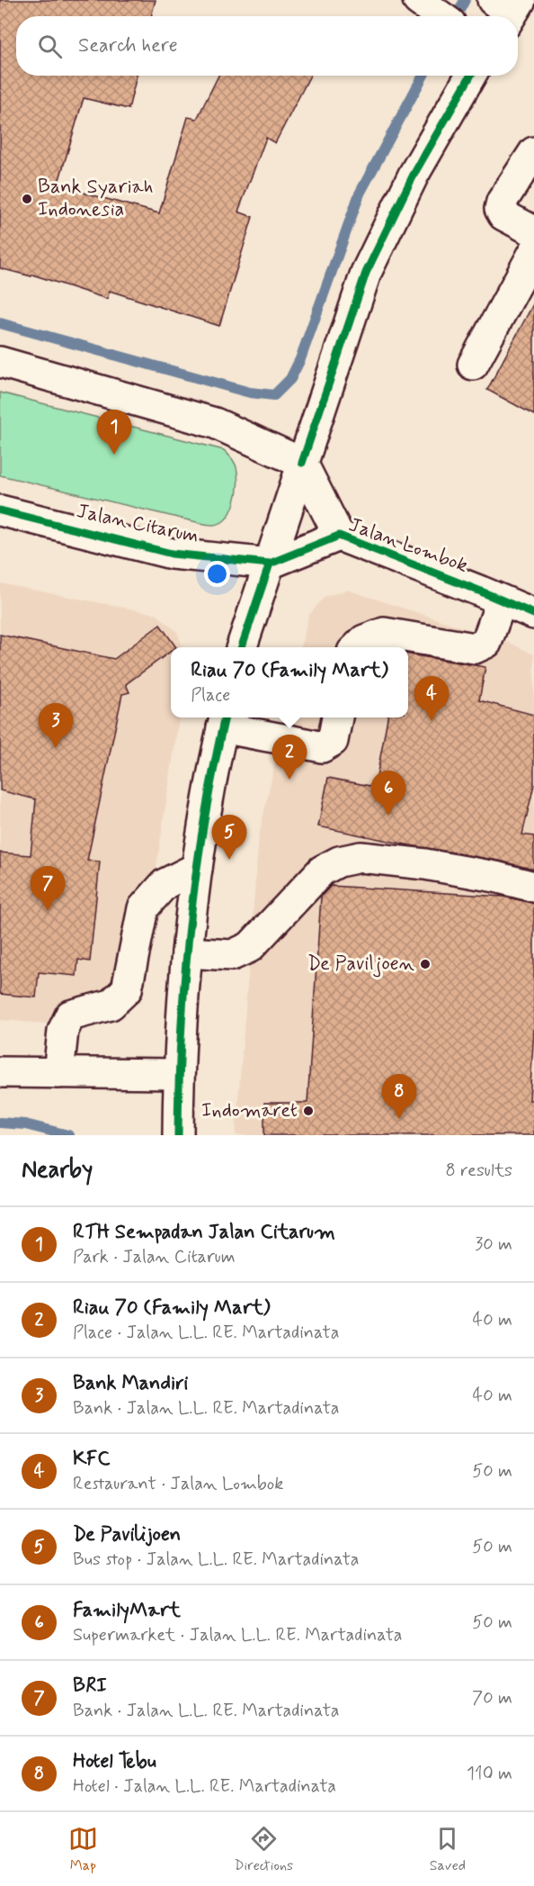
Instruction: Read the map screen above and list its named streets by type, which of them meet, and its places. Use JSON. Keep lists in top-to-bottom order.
{
  "streets": {
    "street": ["Jalan Citarum", "Jalan Lombok"]
  },
  "crossings": [
    ["Jalan Citarum", "Jalan Lombok"]
  ],
  "places": ["Bank Syariah Indonesia", "De Paviljoen", "Indomaret"],
  "page": {
    "search": "Search here",
    "pins": [
      "1",
      "4",
      "3",
      "2",
      "6",
      "5",
      "7",
      "8"
    ],
    "popup": ["Riau 70 (Family Mart)", "Place"],
    "heading": ["Nearby", "8 results"],
    "list": [
      {
        "mark": "1",
        "name": "RTH Sempadan Jalan Citarum",
        "note": "Park · Jalan Citarum",
        "value": "30 m"
      },
      {
        "mark": "2",
        "name": "Riau 70 (Family Mart)",
        "note": "Place · Jalan L.L. RE. Martadinata",
        "value": "40 m"
      },
      {
        "mark": "3",
        "name": "Bank Mandiri",
        "note": "Bank · Jalan L.L. RE. Martadinata",
        "value": "40 m"
      },
      {
        "mark": "4",
        "name": "KFC",
        "note": "Restaurant · Jalan Lombok",
        "value": "50 m"
      },
      {
        "mark": "5",
        "name": "De Pavilijoen",
        "note": "Bus stop · Jalan L.L. RE. Martadinata",
        "value": "50 m"
      },
      {
        "mark": "6",
        "name": "FamilyMart",
        "note": "Supermarket · Jalan L.L. RE. Martadinata",
        "value": "50 m"
      },
      {
        "mark": "7",
        "name": "BRI",
        "note": "Bank · Jalan L.L. RE. Martadinata",
        "value": "70 m"
      },
      {
        "mark": "8",
        "name": "Hotel Tebu",
        "note": "Hotel · Jalan L.L. RE. Martadinata",
        "value": "110 m"
      }
    ],
    "nav": ["Map", "Directions", "Saved"]
  }
}
